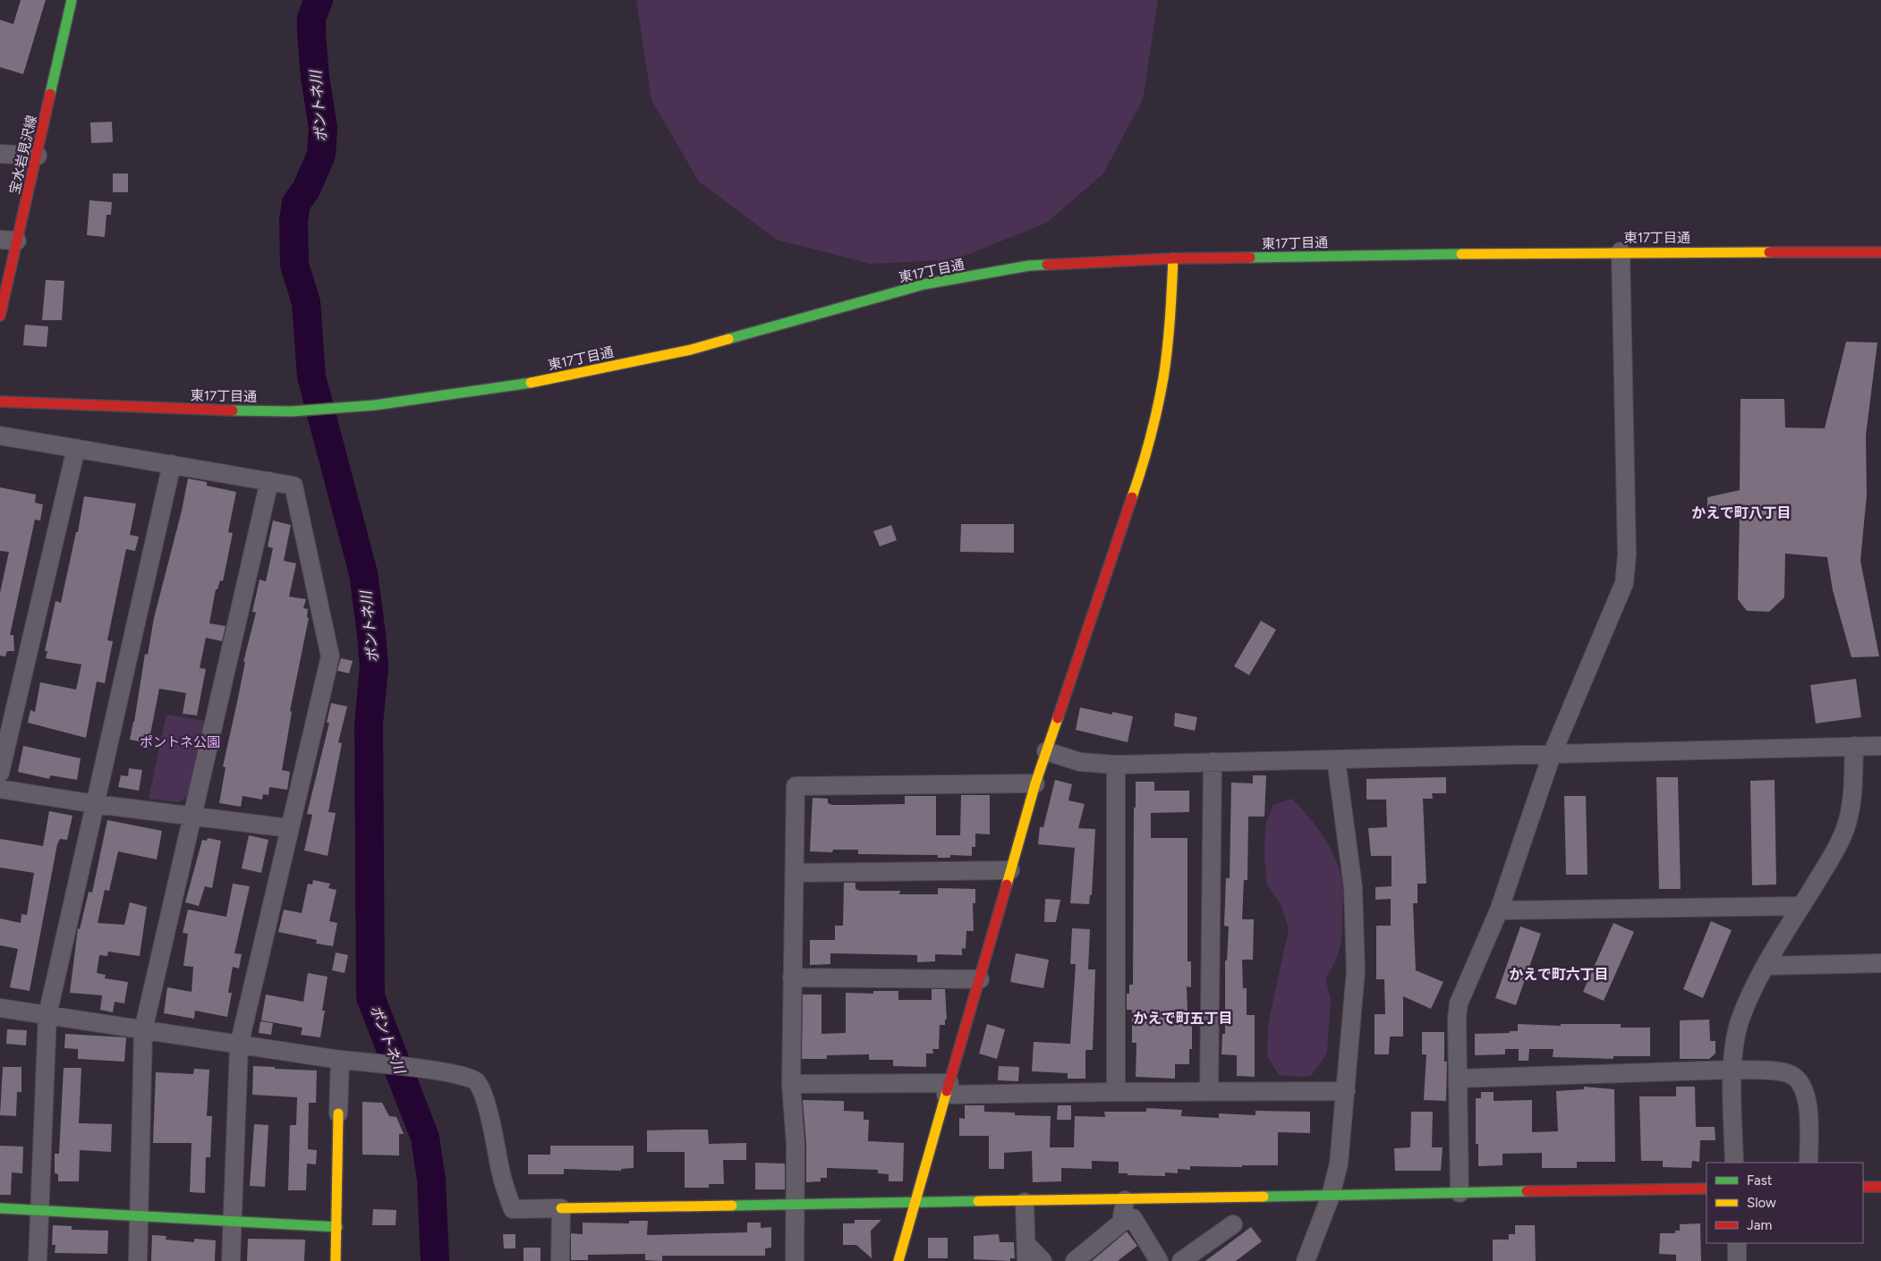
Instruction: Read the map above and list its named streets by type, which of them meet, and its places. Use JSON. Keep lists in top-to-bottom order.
{
  "streets": {
    "street": ["宝水岩見沢線", "東17丁目通"]
  },
  "districts": ["かえで町八丁目", "かえで町六丁目", "かえで町五丁目"],
  "water": ["ポントネ川"],
  "parks": ["ポントネ公園"],
  "legend": ["Fast", "Slow", "Jam"]
}
